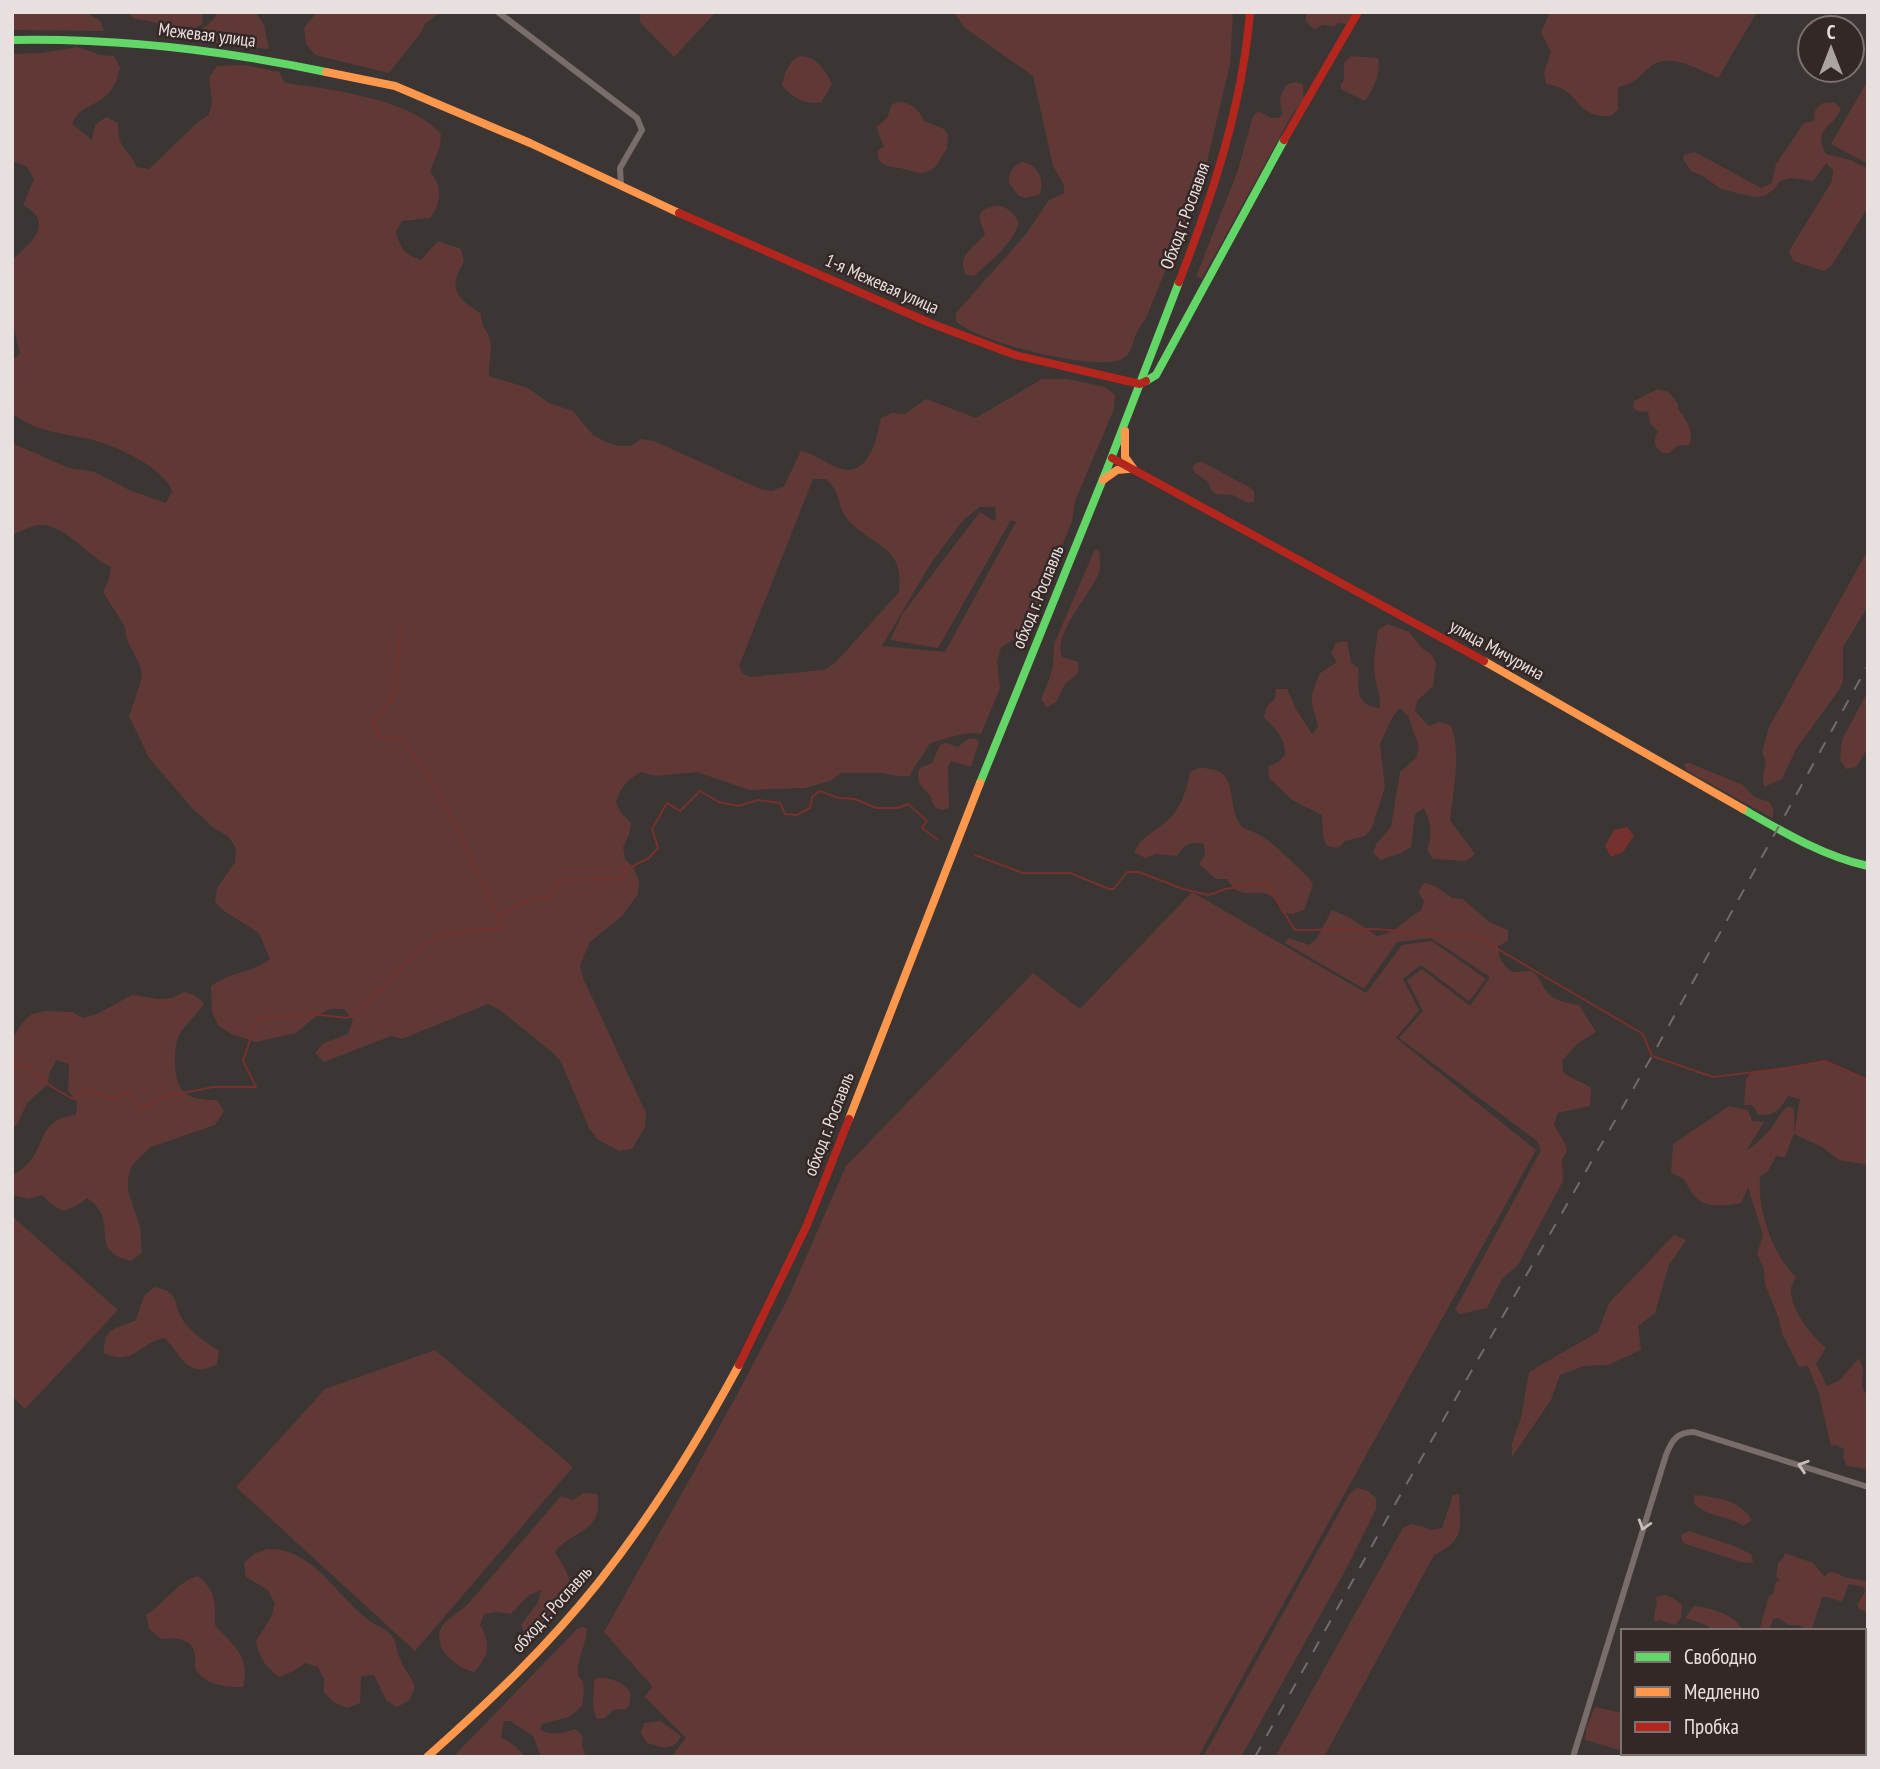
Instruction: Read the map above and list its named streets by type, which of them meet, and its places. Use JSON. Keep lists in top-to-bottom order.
{
  "streets": {
    "main road": [
      "Межевая улица",
      "Обход г. Рославля",
      "1-я Межевая улица",
      "обход г. Рославль",
      "улица Мичурина"
    ]
  },
  "crossings": [
    ["Межевая улица", "1-я Межевая улица"],
    ["Обход г. Рославля", "1-я Межевая улица"],
    ["Обход г. Рославля", "обход г. Рославль"],
    ["обход г. Рославль", "улица Мичурина"]
  ],
  "legend": ["Свободно", "Медленно", "Пробка"],
  "north": "top"
}
